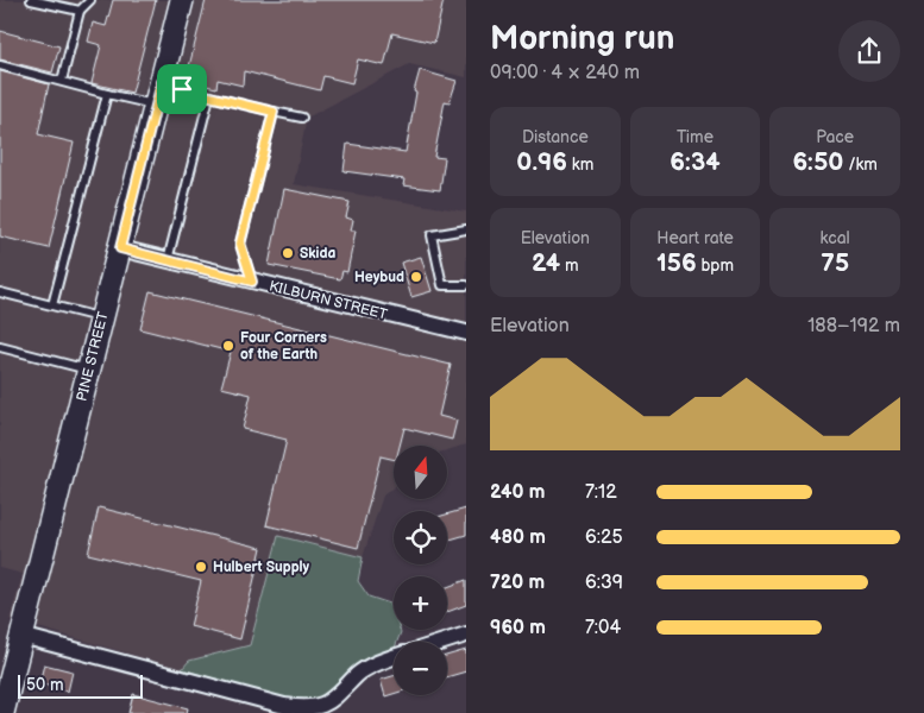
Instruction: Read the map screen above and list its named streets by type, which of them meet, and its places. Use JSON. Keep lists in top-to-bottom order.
{
  "streets": {
    "main road": ["PINE STREET"],
    "street": ["KILBURN STREET"]
  },
  "crossings": [
    ["KILBURN STREET", "PINE STREET"]
  ],
  "places": [
    "Skida",
    "Heybud",
    "Four Corners of the Earth",
    "Hulbert Supply"
  ],
  "scale_bar": "50 m",
  "north": "top",
  "page": {
    "heading": ["Morning run", "09:00 · 4 × 240 m"],
    "stats": [
      ["Distance", "0.96 km"],
      ["Time", "6:34"],
      ["Pace", "6:50 /km"],
      ["Elevation", "24 m"],
      ["Heart rate", "156 bpm"],
      ["kcal", "75"]
    ],
    "chart": ["Elevation", "188–192 m"],
    "map_buttons": ["+", "−"],
    "list": [
      {
        "name": "240 m",
        "note": "7:12"
      },
      {
        "name": "480 m",
        "note": "6:25"
      },
      {
        "name": "720 m",
        "note": "6:39"
      },
      {
        "name": "960 m",
        "note": "7:04"
      }
    ],
    "scale": "50 m"
  }
}
